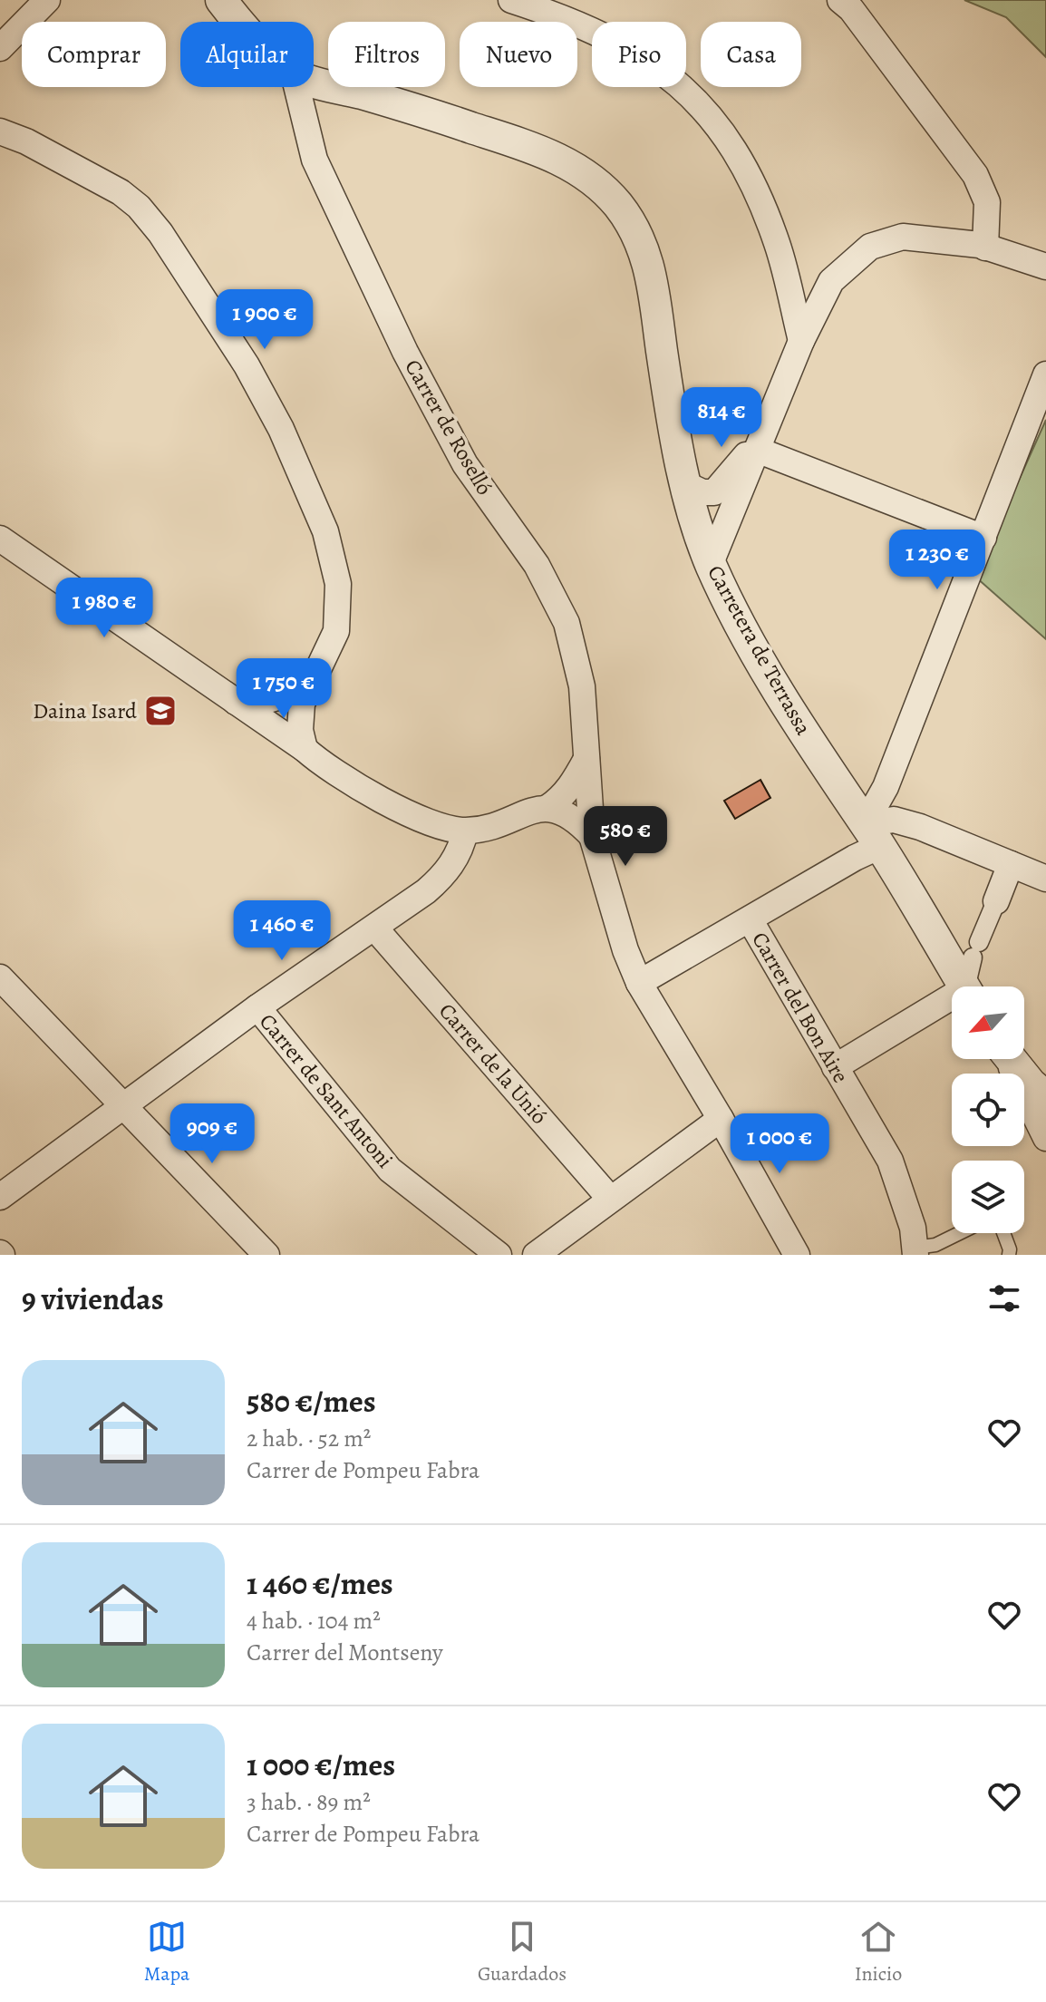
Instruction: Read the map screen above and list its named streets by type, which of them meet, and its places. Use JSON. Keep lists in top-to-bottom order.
{
  "streets": {
    "street": [
      "Carrer de Roselló",
      "Carretera de Terrassa",
      "Carrer del Bon Aire",
      "Carrer de la Unió",
      "Carrer de Sant Antoni"
    ]
  },
  "places": {
    "school or university": ["Daina Isard"]
  },
  "north": "bottom left",
  "page": {
    "chip": [
      "Comprar",
      "Alquilar",
      "Filtros",
      "Nuevo",
      "Piso",
      "Casa"
    ],
    "price": [
      "1 900 €",
      "814 €",
      "1 230 €",
      "1 980 €",
      "1 750 €",
      "580 €",
      "1 460 €",
      "909 €",
      "1 000 €"
    ],
    "heading": "9 viviendas",
    "list": [
      {
        "name": "580 €/mes",
        "note": "2 hab. · 52 m² · Carrer de Pompeu Fabra"
      },
      {
        "name": "1 460 €/mes",
        "note": "4 hab. · 104 m² · Carrer del Montseny"
      },
      {
        "name": "1 000 €/mes",
        "note": "3 hab. · 89 m² · Carrer de Pompeu Fabra"
      }
    ],
    "tabs": ["Mapa", "Guardados", "Inicio"]
  }
}
